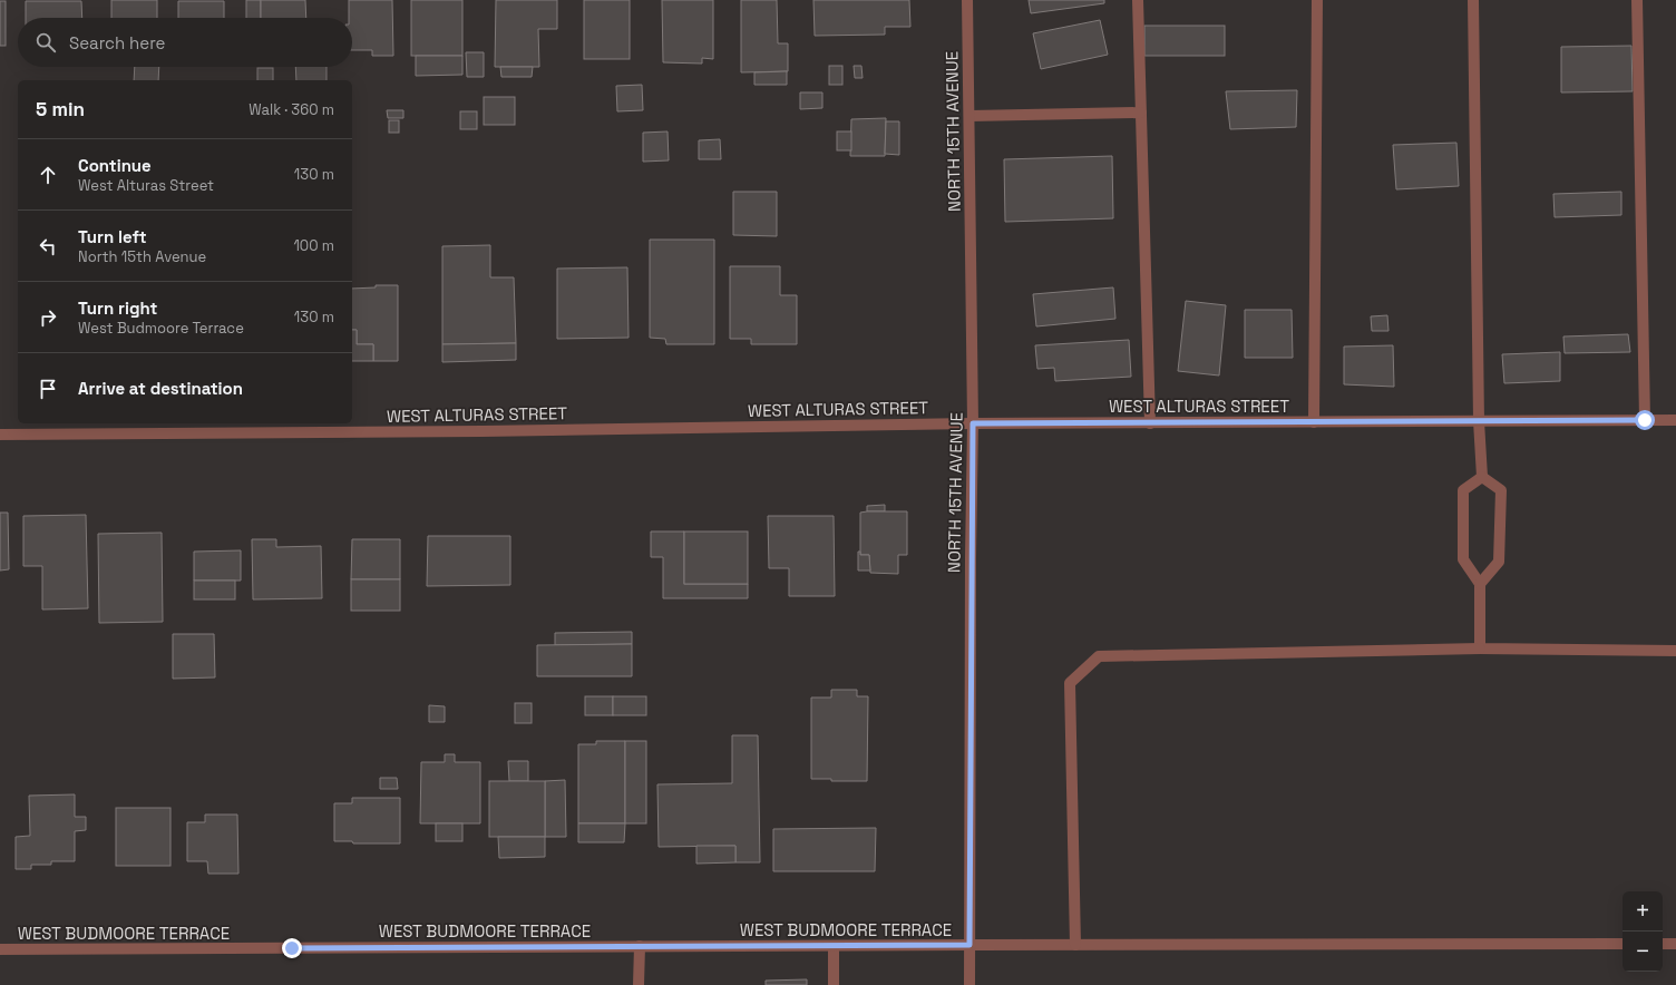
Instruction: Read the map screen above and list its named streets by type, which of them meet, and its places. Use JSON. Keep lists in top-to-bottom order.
{
  "streets": {
    "street": ["NORTH 15TH AVENUE", "WEST ALTURAS STREET", "WEST BUDMOORE TERRACE"]
  },
  "crossings": [
    ["NORTH 15TH AVENUE", "WEST ALTURAS STREET"],
    ["NORTH 15TH AVENUE", "WEST BUDMOORE TERRACE"]
  ],
  "page": {
    "search": "Search here",
    "heading": ["5 min", "Walk · 360 m"],
    "list": [
      ["Continue", "West Alturas Street", "130 m"],
      ["Turn left", "North 15th Avenue", "100 m"],
      ["Turn right", "West Budmoore Terrace", "130 m"],
      "Arrive at destination"
    ],
    "map_buttons": ["+", "−"]
  }
}
